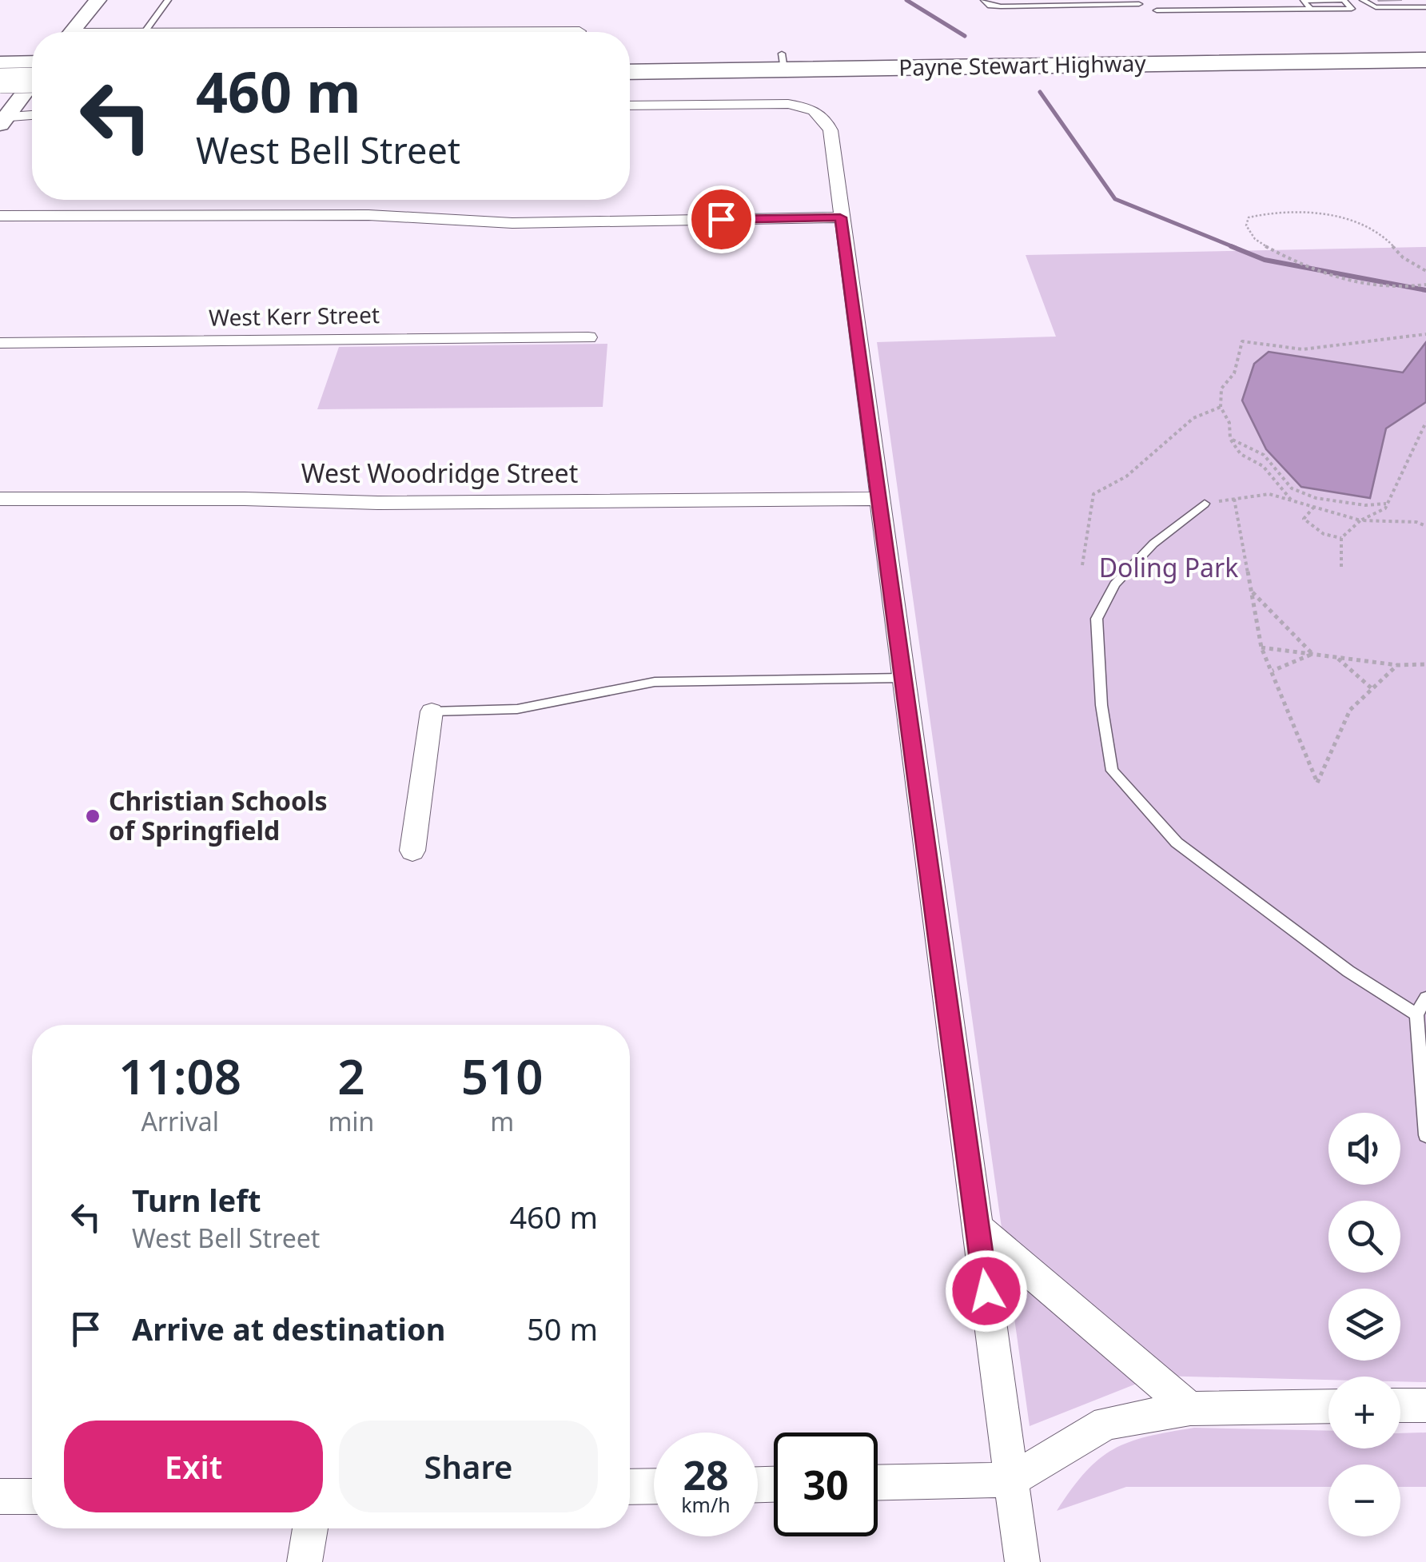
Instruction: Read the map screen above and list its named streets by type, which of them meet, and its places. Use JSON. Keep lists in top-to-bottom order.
{
  "streets": {
    "highway": ["Payne Stewart Highway"],
    "street": ["West Kerr Street", "West Woodridge Street"]
  },
  "parks": ["Doling Park"],
  "places": ["Christian Schools of Springfield"],
  "page": {
    "turn": ["460 m", "West Bell Street"],
    "eta": [
      "11:08",
      "Arrival",
      "2",
      "min",
      "510",
      "m"
    ],
    "map_buttons": ["+", "−"],
    "list": [
      {
        "name": "Turn left",
        "note": "West Bell Street",
        "value": "460 m"
      },
      {
        "name": "Arrive at destination",
        "value": "50 m"
      }
    ],
    "buttons": ["Exit", "Share"],
    "speed": "28 km/h",
    "limit": "30"
  }
}
